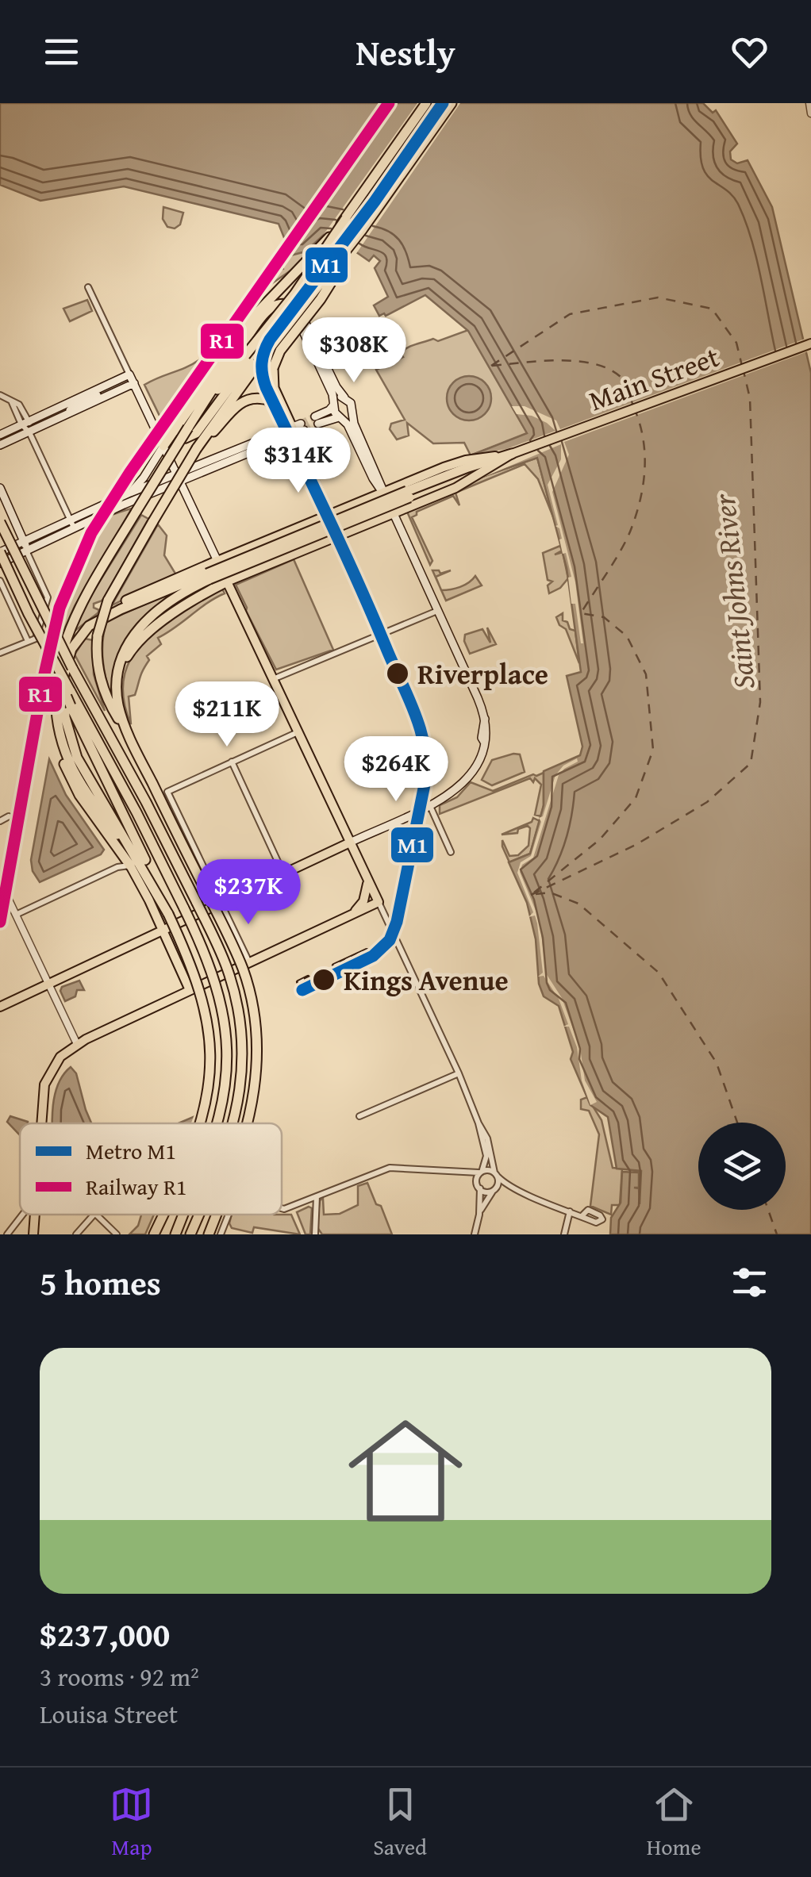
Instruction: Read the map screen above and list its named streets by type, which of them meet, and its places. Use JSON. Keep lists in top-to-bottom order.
{
  "streets": {
    "main road": ["Main Street"]
  },
  "water": ["Saint Johns River"],
  "places": ["Riverplace", "Kings Avenue"],
  "lines": ["metro line M1", "rail line R1"],
  "legend": ["Metro M1", "Railway R1"],
  "page": {
    "header": "Nestly",
    "price": [
      "$308K",
      "$314K",
      "$211K",
      "$264K",
      "$237K"
    ],
    "heading": "5 homes",
    "list": [
      {
        "name": "$237,000",
        "note": "3 rooms · 92 m² · Louisa Street"
      }
    ],
    "tabs": ["Map", "Saved", "Home"]
  }
}
